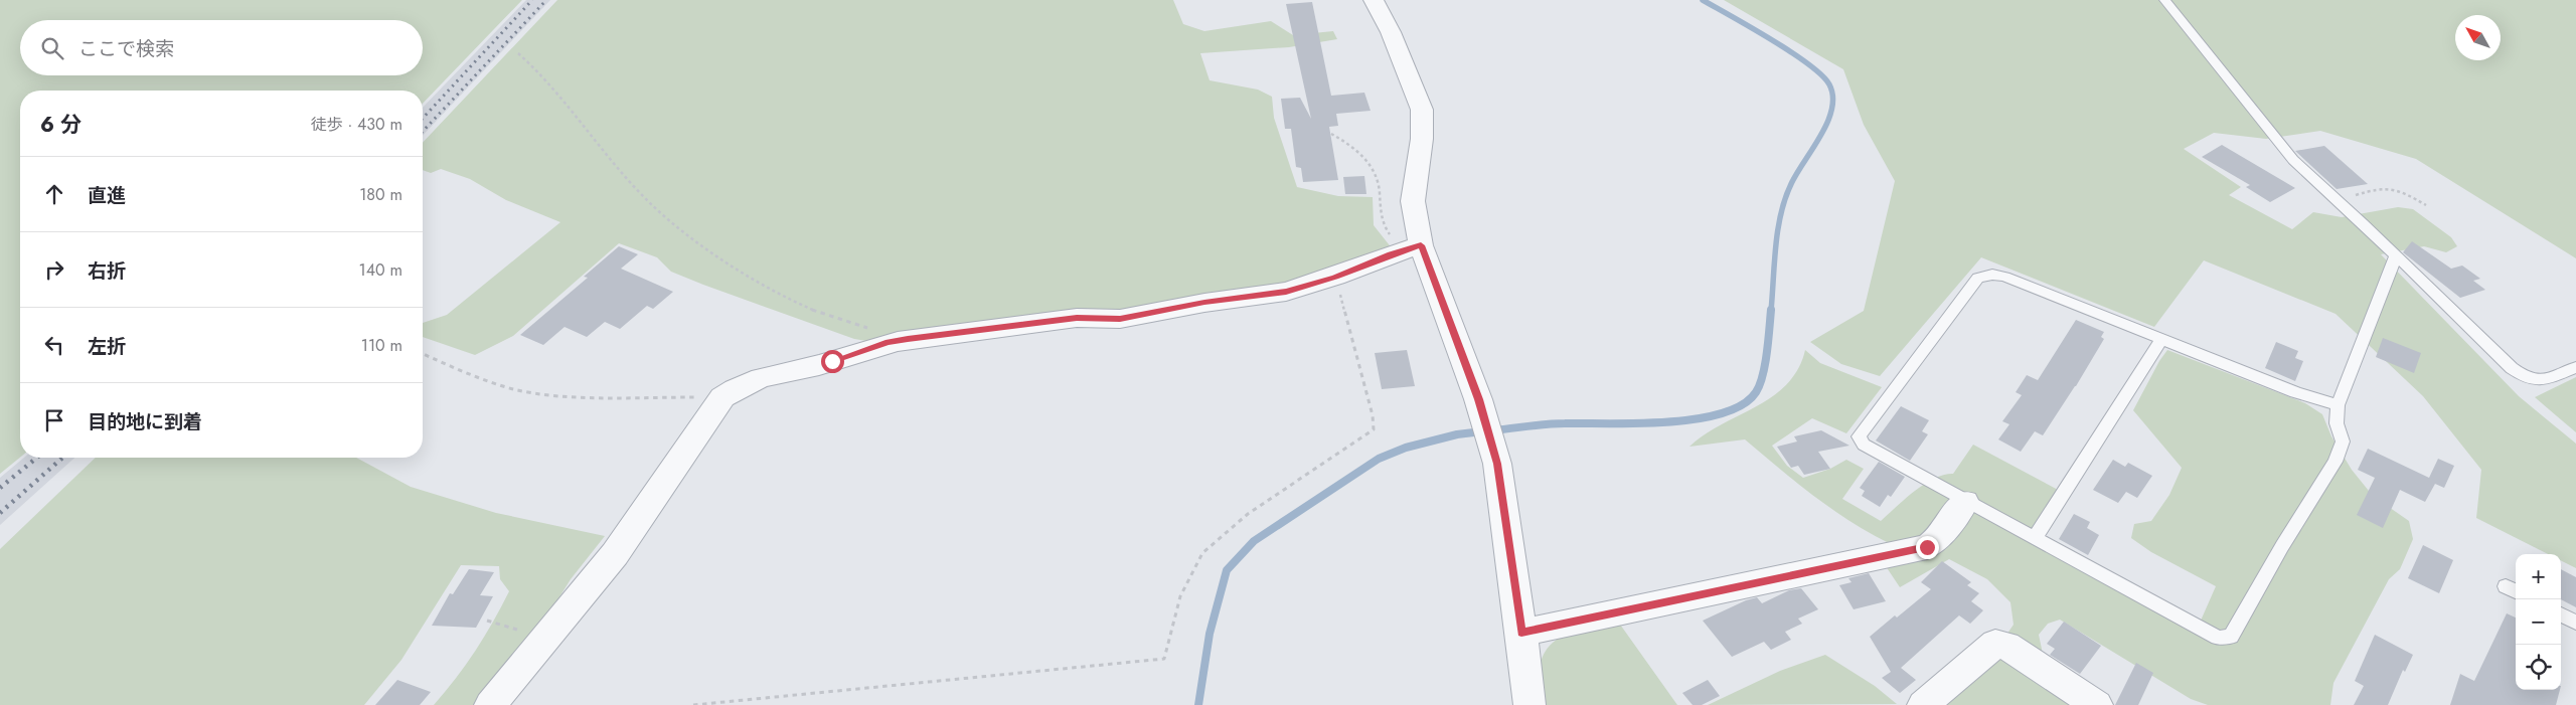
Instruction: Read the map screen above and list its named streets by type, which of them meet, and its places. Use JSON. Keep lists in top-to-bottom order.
{
  "north": "top left",
  "page": {
    "search": "ここで検索",
    "heading": ["6 分", "徒歩 · 430 m"],
    "list": [
      ["直進", "180 m"],
      ["右折", "140 m"],
      ["左折", "110 m"],
      "目的地に到着"
    ],
    "map_buttons": ["+", "−"]
  }
}
